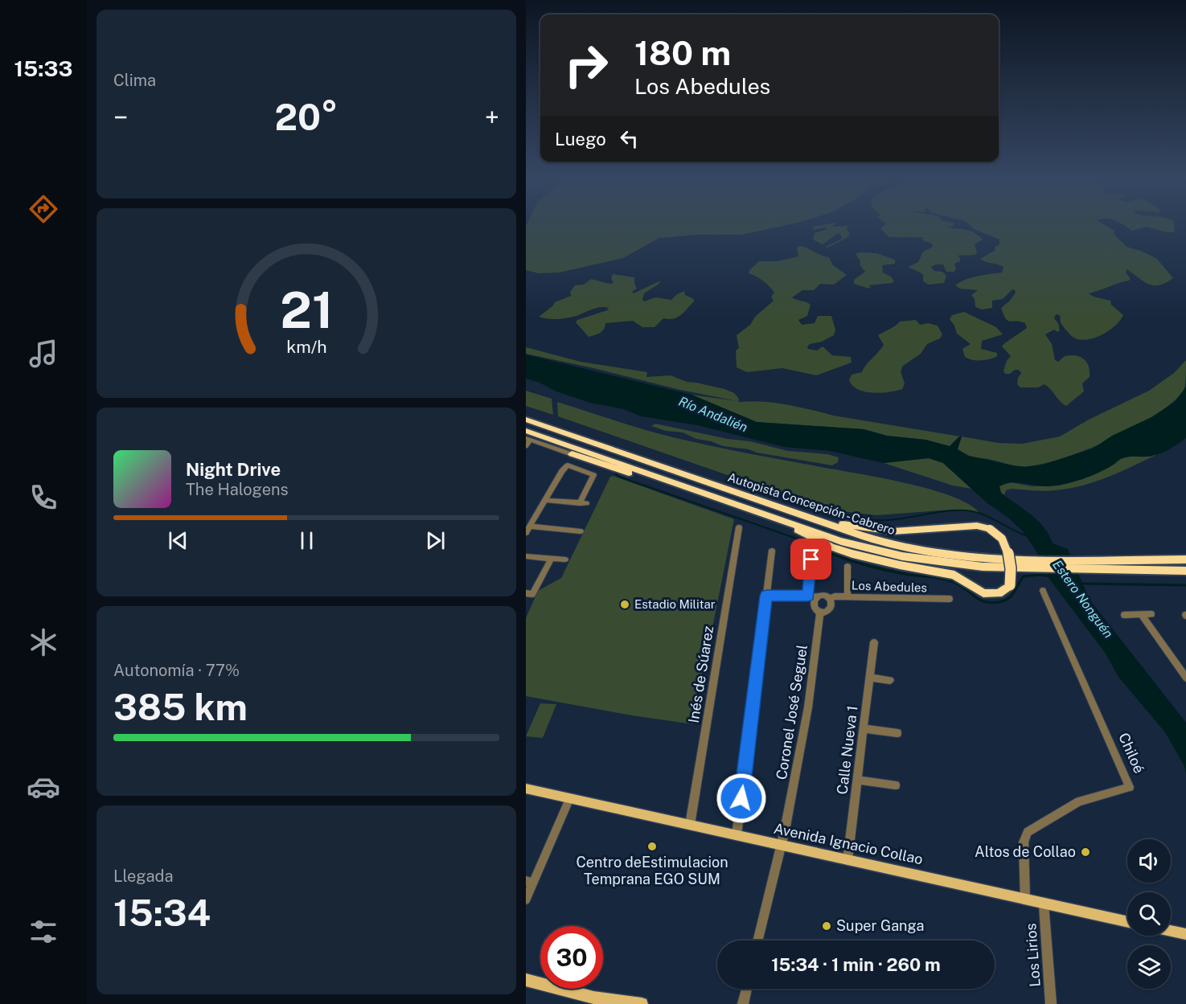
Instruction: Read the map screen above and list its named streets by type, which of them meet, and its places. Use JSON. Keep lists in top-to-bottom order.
{
  "streets": {
    "highway": ["Autopista Concepción - Cabrero"],
    "main road": ["Avenida Ignacio Collao"],
    "street": [
      "Los Abedules",
      "Inés de Súarez",
      "Coronel José Seguel",
      "Calle Nueva 1",
      "Chiloé",
      "Los Lirios"
    ]
  },
  "crossings": [
    ["Los Abedules", "Coronel José Seguel"],
    ["Inés de Súarez", "Avenida Ignacio Collao"],
    ["Coronel José Seguel", "Avenida Ignacio Collao"],
    ["Calle Nueva 1", "Avenida Ignacio Collao"],
    ["Chiloé", "Avenida Ignacio Collao"],
    ["Avenida Ignacio Collao", "Los Lirios"]
  ],
  "water": ["Río Andalién", "Estero Nonguén"],
  "places": [
    "Estadio Militar",
    "Centro deEstimulacion Temprana EGO SUM",
    "Altos de Collao",
    "Super Ganga"
  ],
  "page": {
    "tabs": "15:33",
    "tile": [
      "Clima",
      ["Autonomía · 77%", "385 km"],
      ["Llegada", "15:34"]
    ],
    "turn": ["180 m", "Los Abedules"],
    "heat": ["−", "20°", "+"],
    "then": "Luego",
    "song": ["Night Drive", "The Halogens"],
    "limit": "30",
    "trip": "15:34 · 1 min · 260 m",
    "gauge": ["21", "km/h"]
  }
}
